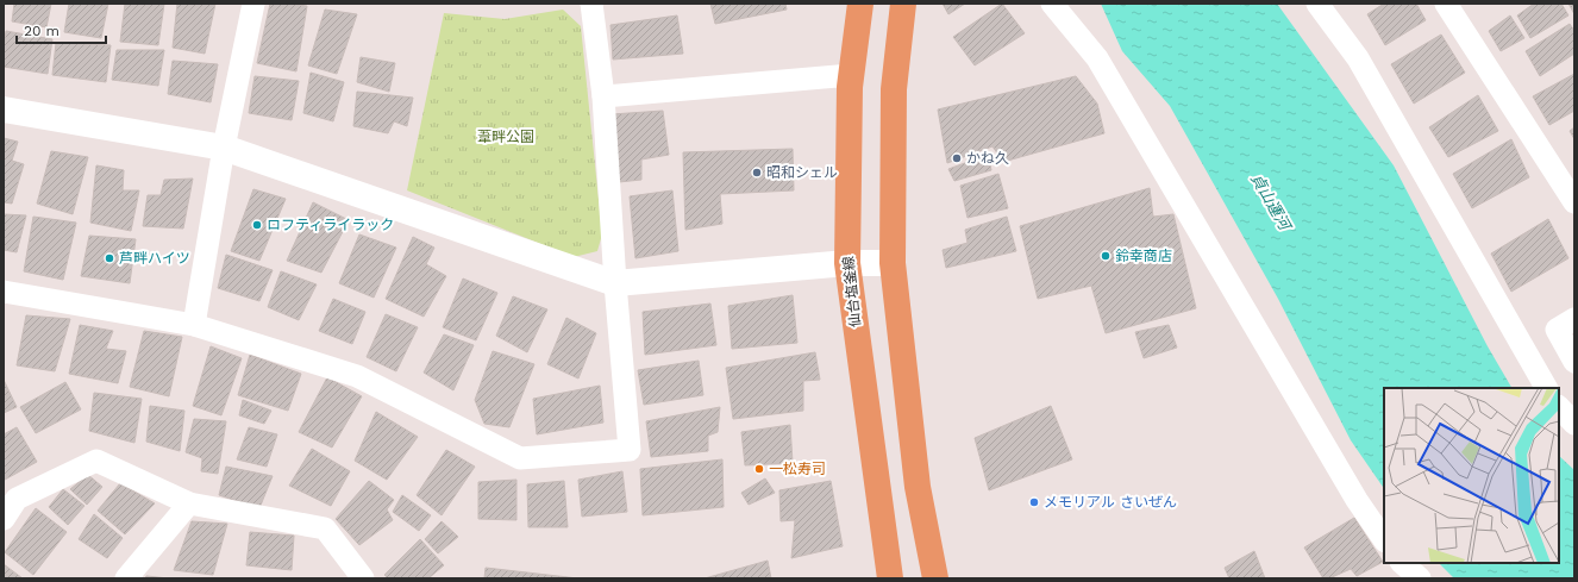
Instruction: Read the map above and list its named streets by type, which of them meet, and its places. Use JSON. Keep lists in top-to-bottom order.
{
  "streets": {
    "main road": ["仙台塩釜線"]
  },
  "water": ["貞山運河"],
  "parks": ["葦畔公園"],
  "places": [
    "かね久",
    "昭和シェル",
    "ロフティライラック",
    "鈴幸商店",
    "芦畔ハイツ",
    "一松寿司",
    "メモリアル さいぜん"
  ],
  "scale_bar": "20 m"
}
